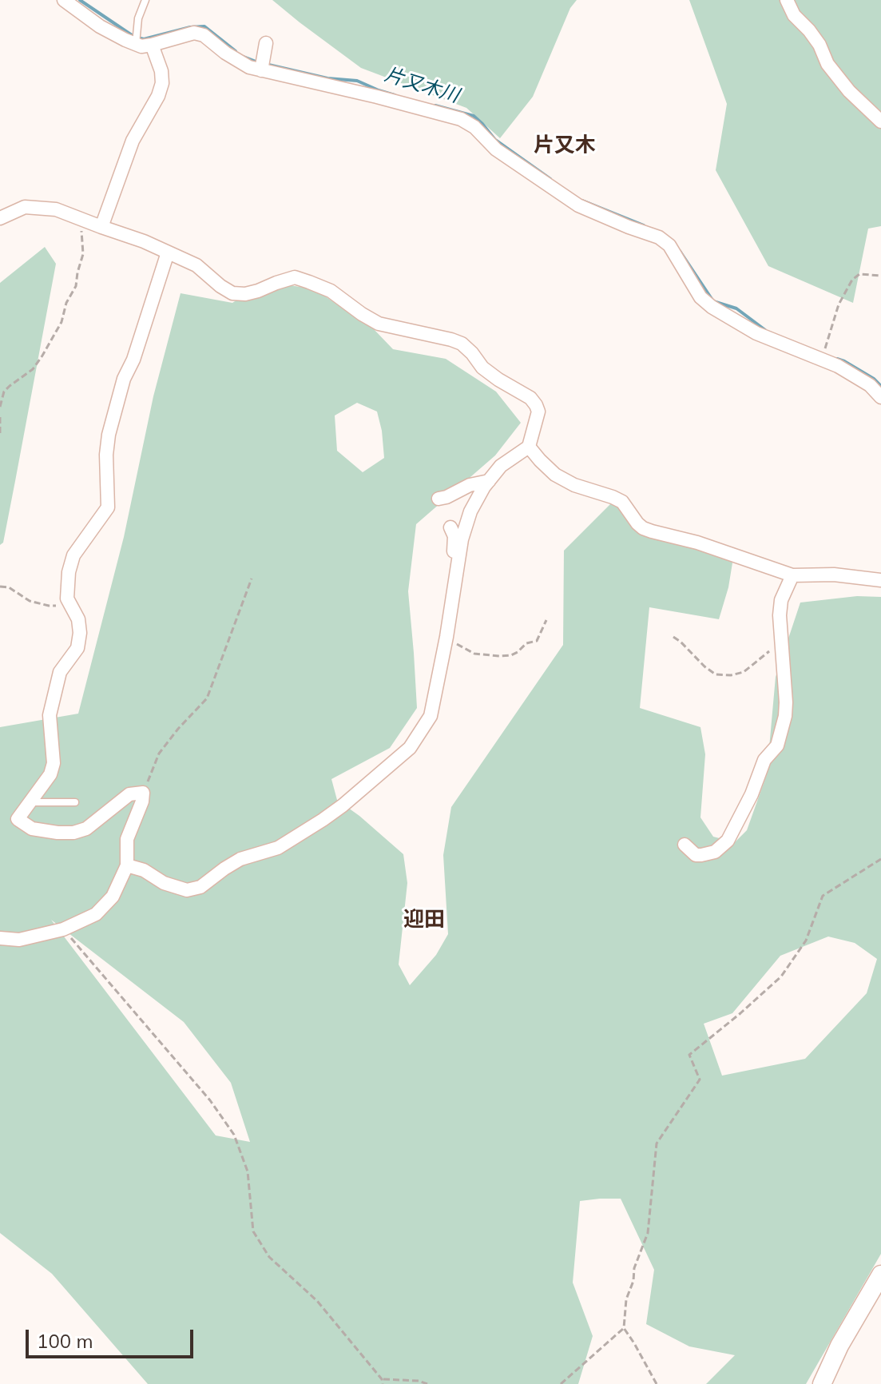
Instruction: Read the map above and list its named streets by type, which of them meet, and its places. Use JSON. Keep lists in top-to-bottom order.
{
  "districts": ["片又木", "迎田"],
  "water": ["片又木川"],
  "scale_bar": "100 m"
}
